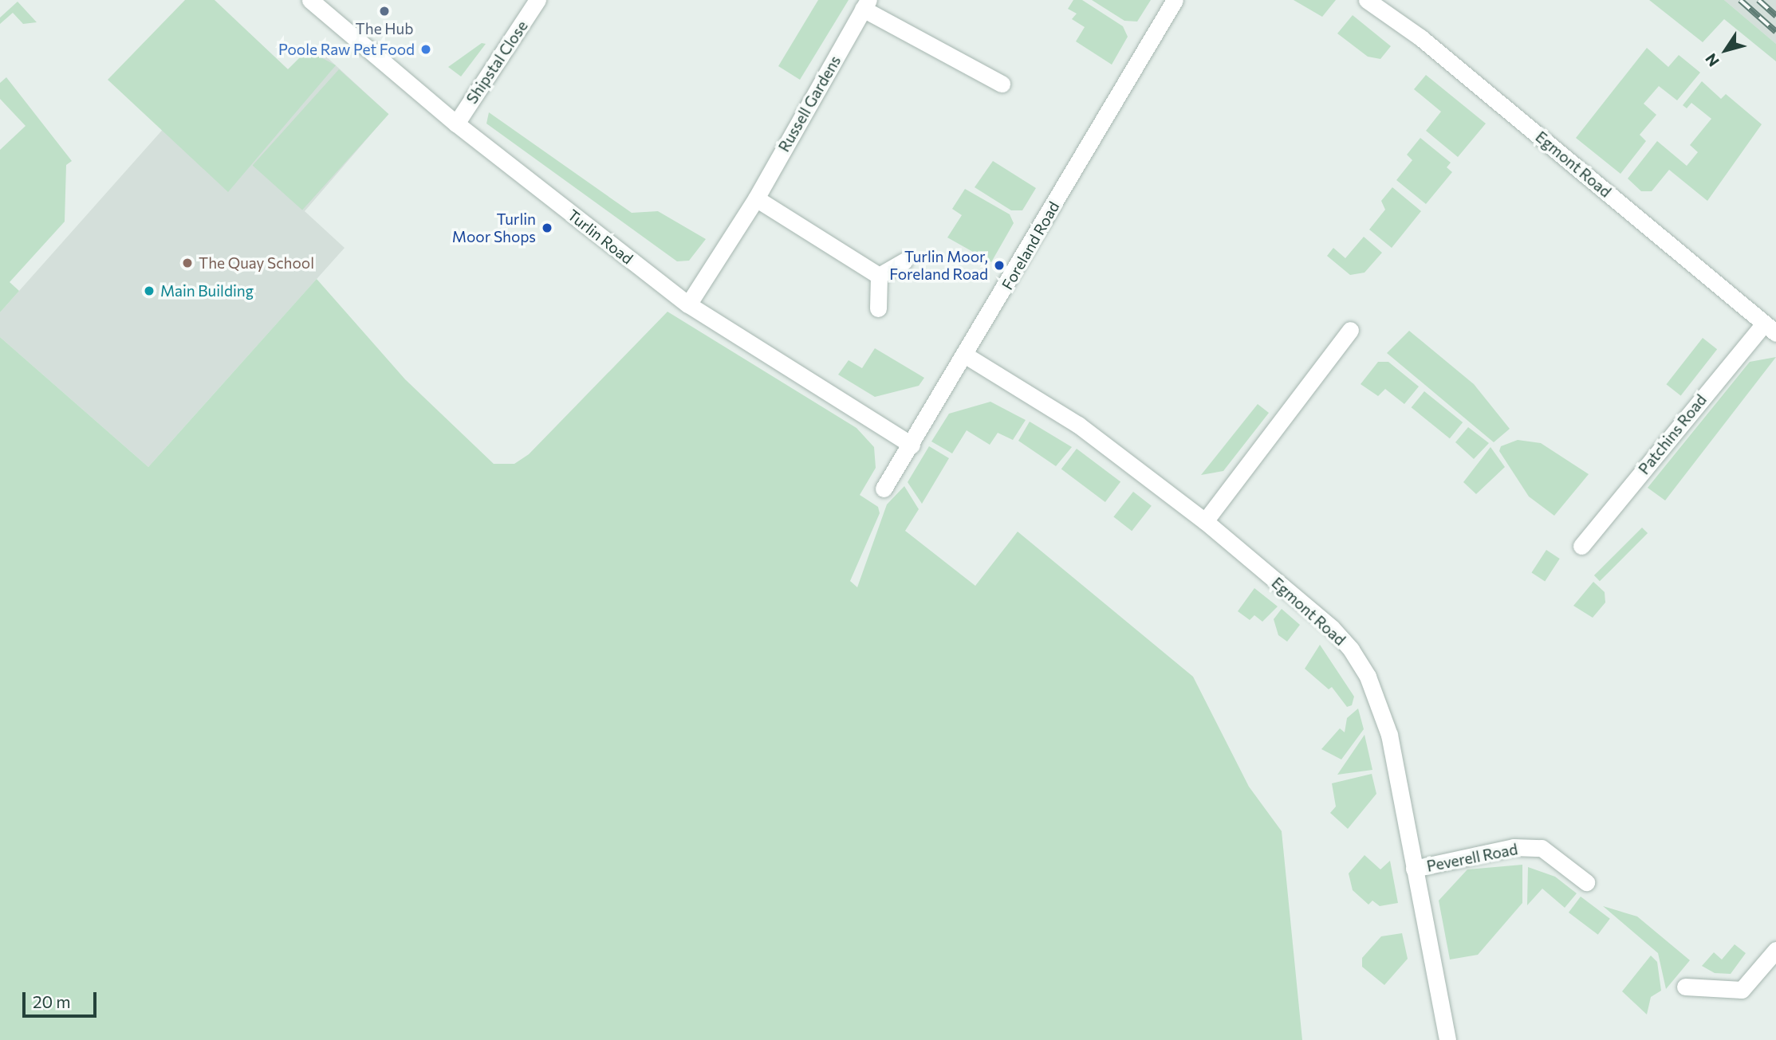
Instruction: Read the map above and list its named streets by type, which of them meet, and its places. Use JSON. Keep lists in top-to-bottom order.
{
  "streets": {
    "street": [
      "Shipstal Close",
      "Russell Gardens",
      "Egmont Road",
      "Turlin Road",
      "Foreland Road",
      "Patchins Road",
      "Peverell Road"
    ]
  },
  "crossings": [
    ["Shipstal Close", "Turlin Road"],
    ["Russell Gardens", "Turlin Road"],
    ["Egmont Road", "Foreland Road"],
    ["Egmont Road", "Patchins Road"],
    ["Egmont Road", "Peverell Road"],
    ["Turlin Road", "Foreland Road"]
  ],
  "places": [
    "The Hub",
    "Poole Raw Pet Food",
    "Turlin Moor Shops",
    "The Quay School",
    "Turlin Moor, Foreland Road",
    "Main Building"
  ],
  "scale_bar": "20 m",
  "north": "bottom left"
}
